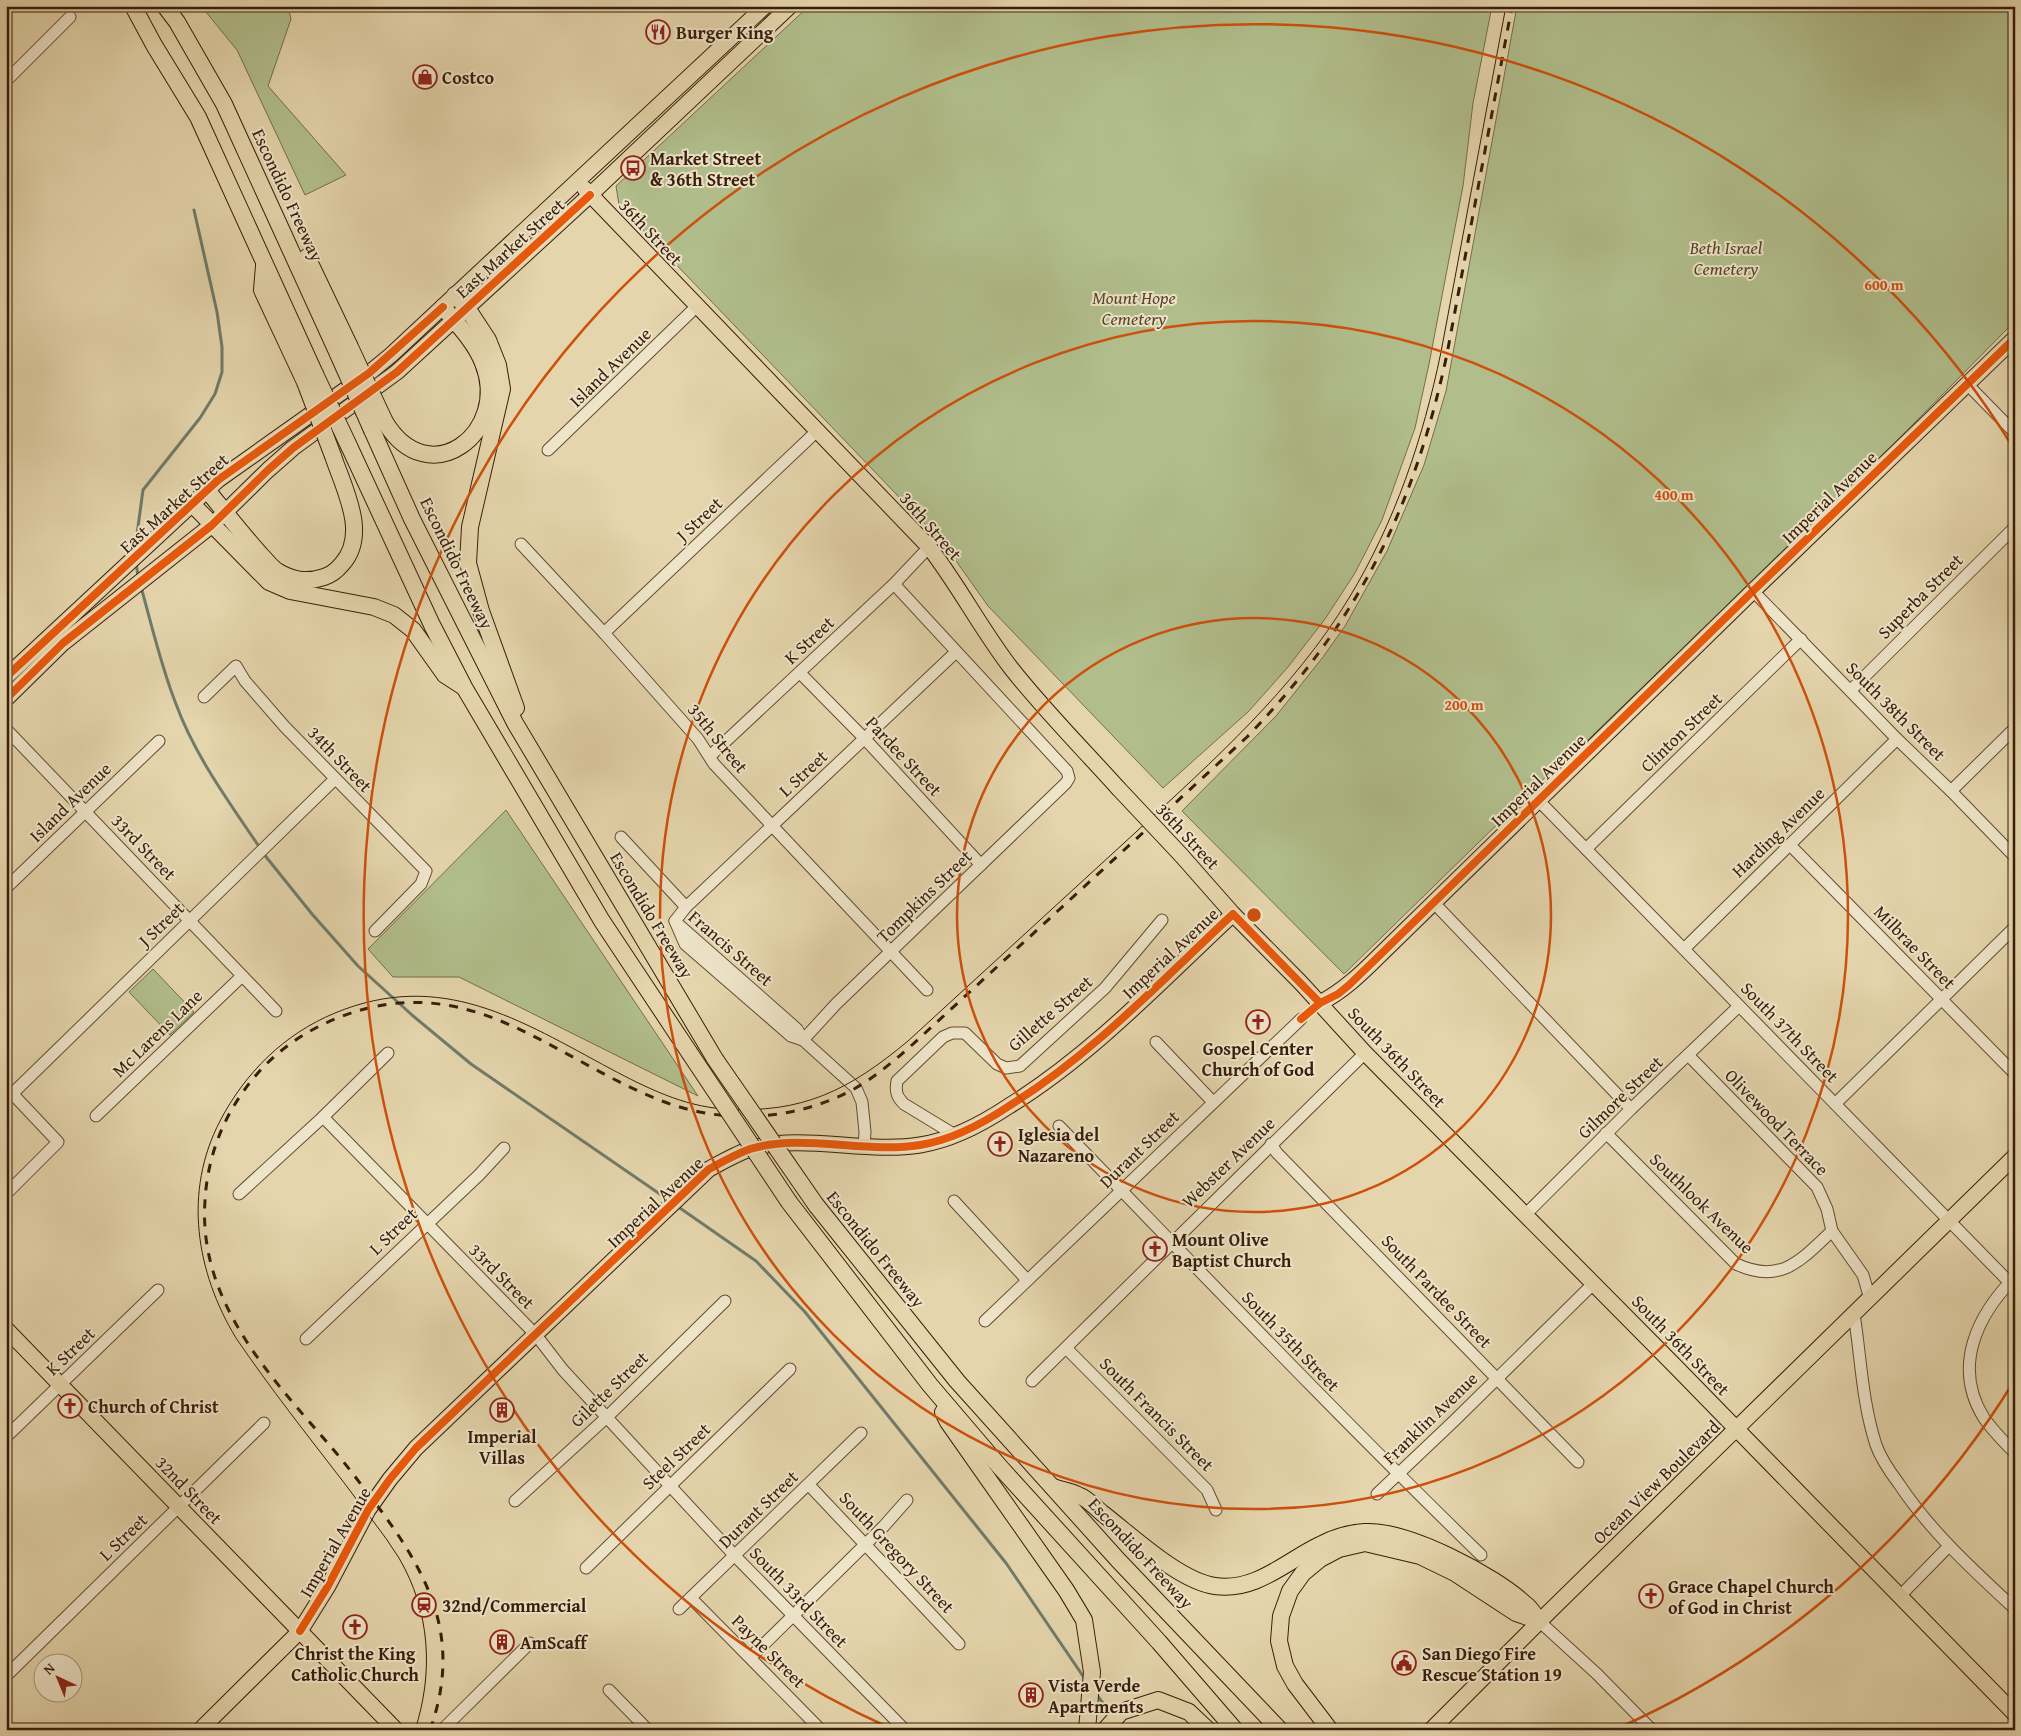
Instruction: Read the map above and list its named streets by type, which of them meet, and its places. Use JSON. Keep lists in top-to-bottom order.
{
  "streets": {
    "highway": ["Escondido Freeway"],
    "main road": [
      "36th Street",
      "East Market Street",
      "Imperial Avenue",
      "South 36th Street",
      "Ocean View Boulevard",
      "32nd Street"
    ],
    "street": [
      "Island Avenue",
      "J Street",
      "Superba Street",
      "K Street",
      "South 38th Street",
      "Clinton Street",
      "35th Street",
      "Pardee Street",
      "34th Street",
      "L Street",
      "Harding Avenue",
      "33rd Street",
      "Tompkins Street",
      "Milbrae Street",
      "Francis Street",
      "Gillette Street",
      "South 37th Street",
      "Mc Larens Lane",
      "Gilmore Street",
      "Olivewood Terrace",
      "Durant Street",
      "Webster Avenue",
      "Southlook Avenue",
      "South Pardee Street",
      "South 35th Street",
      "Gilette Street",
      "South Francis Street",
      "Franklin Avenue",
      "Steel Street",
      "South Gregory Street",
      "South 33rd Street",
      "Payne Street"
    ]
  },
  "crossings": [
    ["36th Street", "East Market Street"],
    ["36th Street", "Island Avenue"],
    ["36th Street", "Imperial Avenue"],
    ["36th Street", "J Street"],
    ["36th Street", "K Street"],
    ["Island Avenue", "33rd Street"],
    ["Imperial Avenue", "South 38th Street"],
    ["Imperial Avenue", "33rd Street"],
    ["Imperial Avenue", "Francis Street"],
    ["Imperial Avenue", "Gillette Street"],
    ["Imperial Avenue", "South 37th Street"],
    ["Imperial Avenue", "South 36th Street"],
    ["Imperial Avenue", "32nd Street"],
    ["J Street", "35th Street"],
    ["J Street", "34th Street"],
    ["J Street", "33rd Street"],
    ["Superba Street", "South 38th Street"],
    ["K Street", "35th Street"],
    ["K Street", "Pardee Street"],
    ["K Street", "32nd Street"],
    ["South 38th Street", "Clinton Street"],
    ["South 38th Street", "Harding Avenue"],
    ["Clinton Street", "South 37th Street"],
    ["35th Street", "L Street"],
    ["35th Street", "Tompkins Street"],
    ["Pardee Street", "L Street"],
    ["Pardee Street", "Tompkins Street"],
    ["L Street", "33rd Street"],
    ["L Street", "Tompkins Street"],
    ["L Street", "Francis Street"],
    ["L Street", "32nd Street"],
    ["Harding Avenue", "Milbrae Street"],
    ["Harding Avenue", "South 37th Street"],
    ["33rd Street", "Mc Larens Lane"],
    ["33rd Street", "Gilette Street"],
    ["33rd Street", "Steel Street"],
    ["33rd Street", "South 33rd Street"],
    ["Tompkins Street", "Francis Street"],
    ["South 37th Street", "Gilmore Street"],
    ["South 37th Street", "Ocean View Boulevard"],
    ["South 36th Street", "Gilmore Street"],
    ["South 36th Street", "Webster Avenue"],
    ["South 36th Street", "Franklin Avenue"],
    ["South 36th Street", "Ocean View Boulevard"],
    ["Gilmore Street", "Olivewood Terrace"],
    ["Gilmore Street", "Southlook Avenue"],
    ["Olivewood Terrace", "Southlook Avenue"],
    ["Olivewood Terrace", "Ocean View Boulevard"],
    ["Durant Street", "South 35th Street"],
    ["Durant Street", "South Gregory Street"],
    ["Durant Street", "South 33rd Street"],
    ["Durant Street", "Payne Street"],
    ["Webster Avenue", "South Pardee Street"],
    ["Webster Avenue", "South 35th Street"],
    ["Webster Avenue", "South Francis Street"],
    ["South Pardee Street", "Franklin Avenue"],
    ["South 35th Street", "Franklin Avenue"],
    ["Steel Street", "South 33rd Street"]
  ],
  "parks": ["Beth Israel Cemetery", "Mount Hope Cemetery"],
  "places": {
    "restaurant": ["Burger King"],
    "shop": ["Costco"],
    "bus stop": ["Market Street & 36th Street"],
    "church": [
      "Gospel Center Church of God",
      "Iglesia del Nazareno",
      "Mount Olive Baptist Church",
      "Church of Christ",
      "Grace Chapel Church of God in Christ",
      "Christ the King Catholic Church"
    ],
    "building": ["Imperial Villas", "AmScaff", "Vista Verde Apartments"],
    "station": ["32nd/Commercial"],
    "public building": ["San Diego Fire Rescue Station 19"]
  },
  "north": "top left",
  "rings": ["600 m", "400 m", "200 m"]
}
